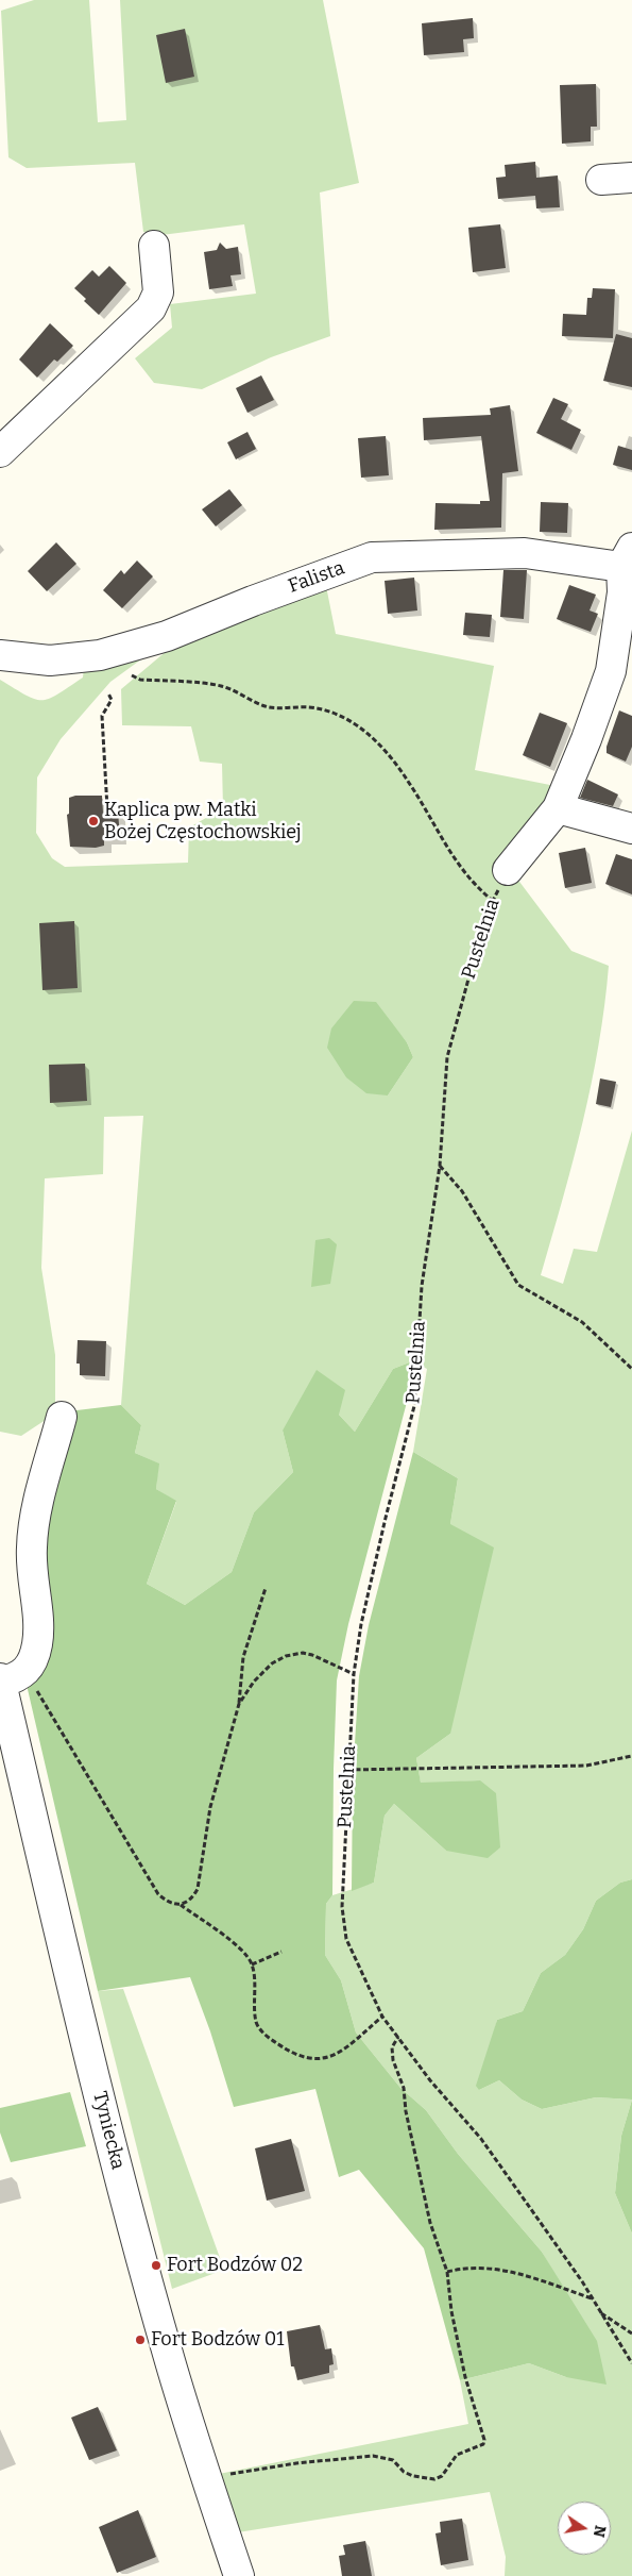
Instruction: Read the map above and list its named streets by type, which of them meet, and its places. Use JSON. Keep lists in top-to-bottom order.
{
  "streets": {
    "street": ["Falista", "Tyniecka"],
    "path": ["Pustelnia"]
  },
  "places": ["Kaplica pw. Matki Bożej Częstochowskiej", "Fort Bodzów 02", "Fort Bodzów 01"],
  "north": "right"
}
